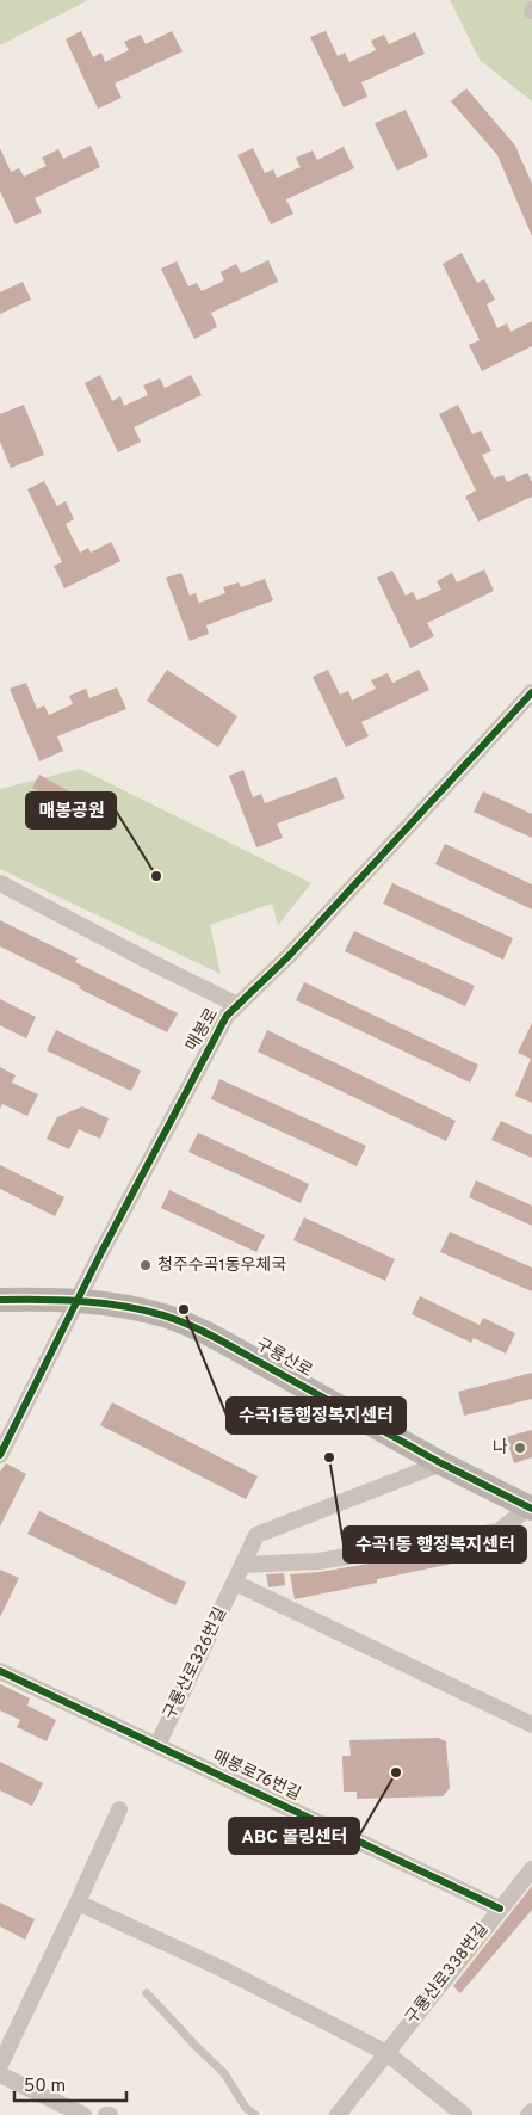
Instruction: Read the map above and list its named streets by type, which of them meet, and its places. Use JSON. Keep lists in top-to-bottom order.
{
  "streets": {
    "street": [
      "매봉로",
      "구룡산로",
      "구룡산로326번길",
      "매봉로76번길",
      "구룡산로338번길"
    ]
  },
  "crossings": [
    ["매봉로", "구룡산로"],
    ["구룡산로", "구룡산로326번길"],
    ["구룡산로326번길", "매봉로76번길"],
    ["매봉로76번길", "구룡산로338번길"]
  ],
  "places": [
    "매봉공원",
    "청주수곡1동우체국",
    "수곡1동행정복지센터",
    "나",
    "수곡1동 행정복지센터",
    "ABC 볼링센터"
  ],
  "scale_bar": "50 m"
}
